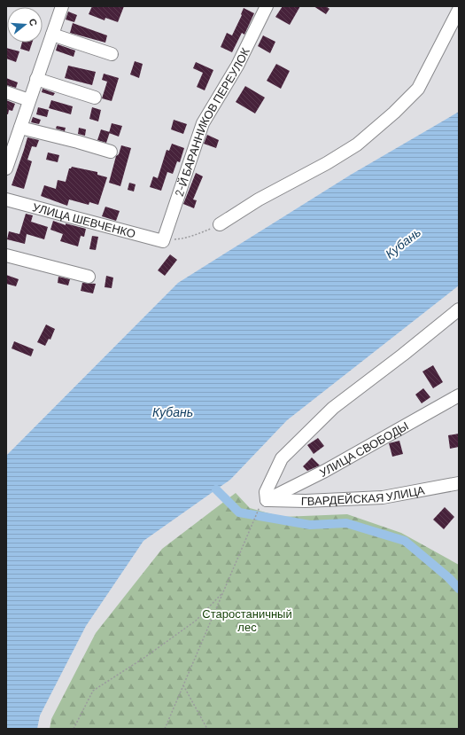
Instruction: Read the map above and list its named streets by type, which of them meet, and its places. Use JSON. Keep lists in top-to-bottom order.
{
  "streets": {
    "street": [
      "2-Й БАРАННИКОВ ПЕРЕУЛОК",
      "УЛИЦА ШЕВЧЕНКО",
      "УЛИЦА СВОБОДЫ",
      "ГВАРДЕЙСКАЯ УЛИЦА"
    ]
  },
  "crossings": [
    ["2-Й БАРАННИКОВ ПЕРЕУЛОК", "УЛИЦА ШЕВЧЕНКО"],
    ["УЛИЦА СВОБОДЫ", "ГВАРДЕЙСКАЯ УЛИЦА"]
  ],
  "water": ["Кубань"],
  "parks": ["Старостаничный лес"],
  "north": "right"
}
